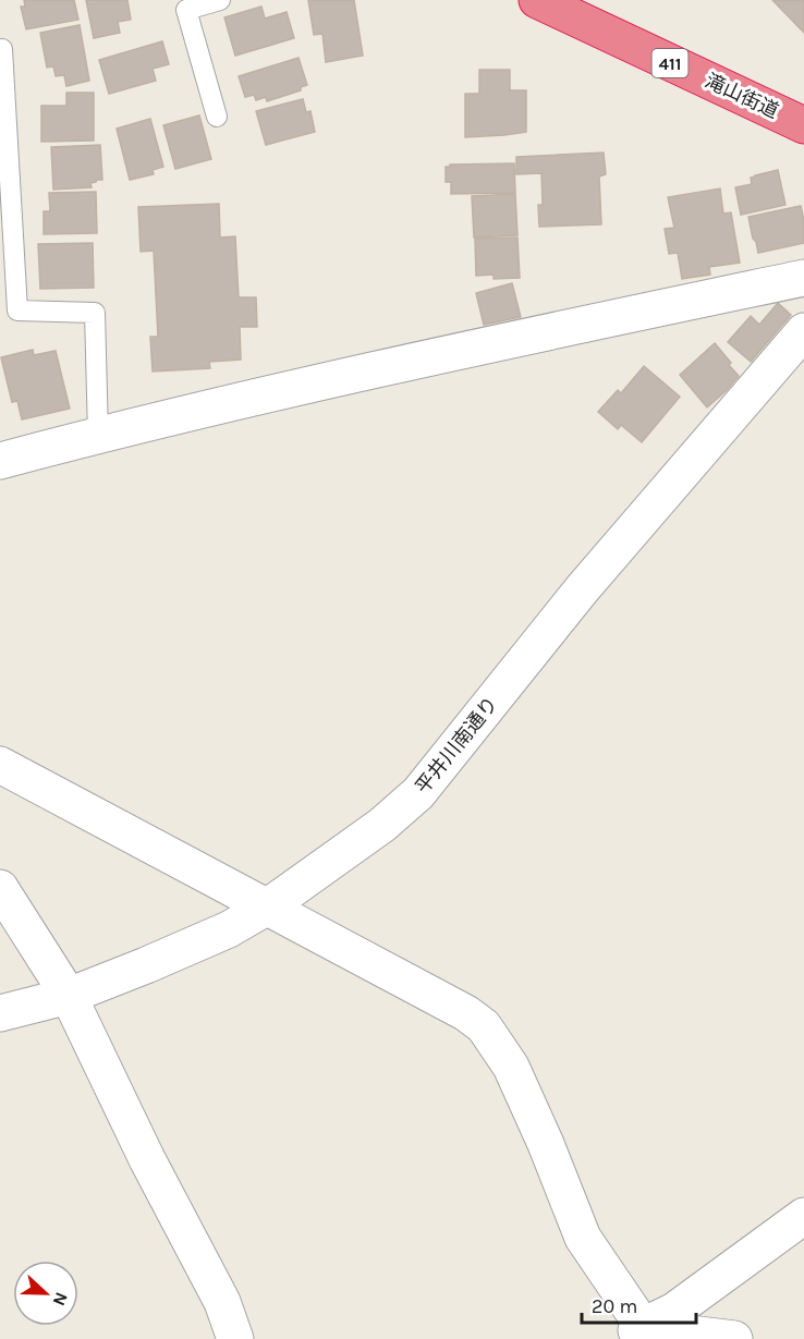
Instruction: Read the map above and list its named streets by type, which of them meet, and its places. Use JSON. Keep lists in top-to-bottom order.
{
  "streets": {
    "highway": ["411", "滝山街道"],
    "street": ["平井川南通り"]
  },
  "scale_bar": "20 m",
  "north": "right"
}
